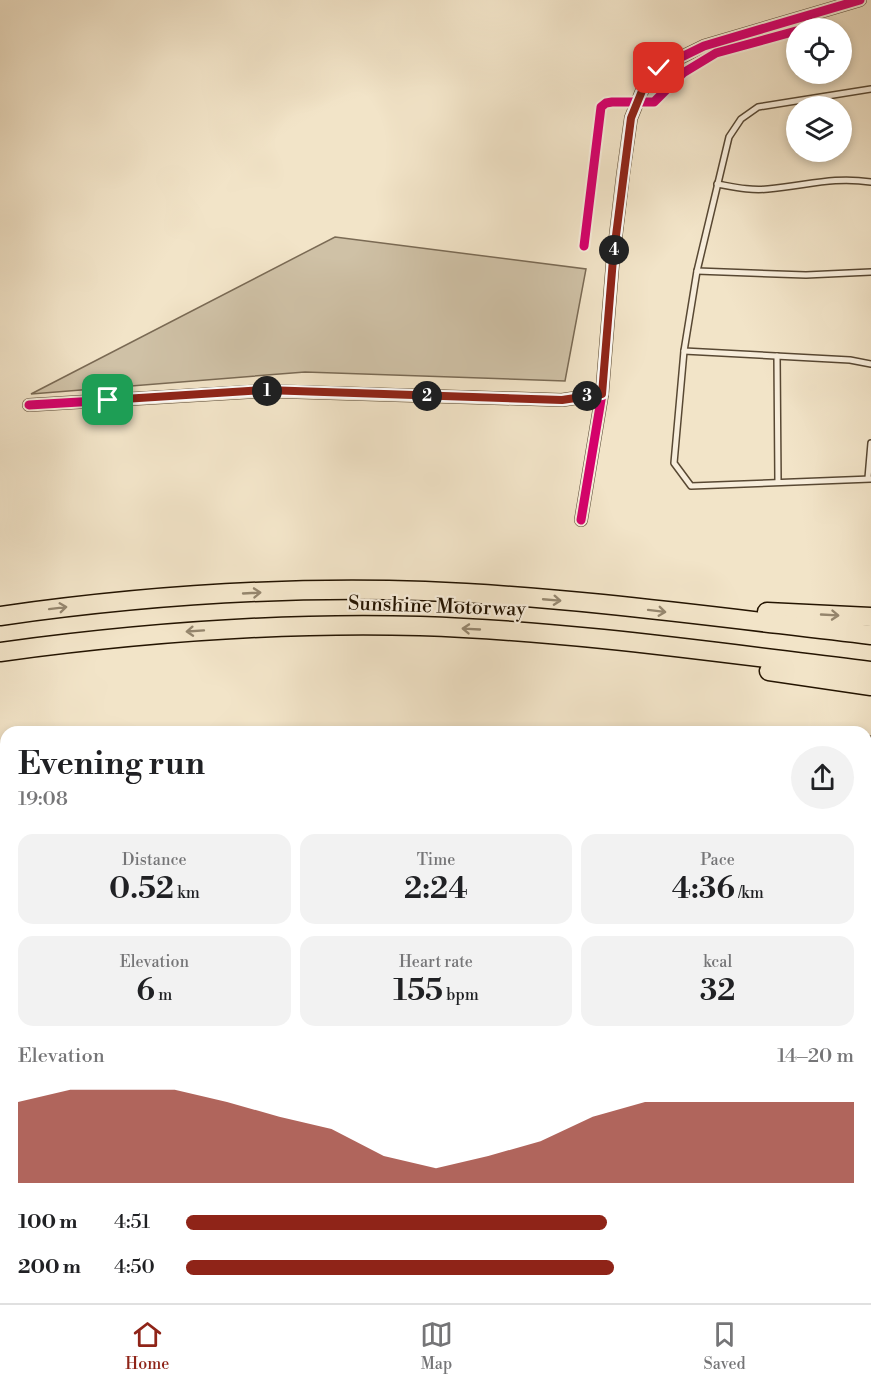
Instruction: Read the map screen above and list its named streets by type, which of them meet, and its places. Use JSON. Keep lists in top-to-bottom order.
{
  "streets": {
    "highway": ["Sunshine Motorway"]
  },
  "page": {
    "pins": [
      "4",
      "1",
      "2",
      "3"
    ],
    "heading": ["Evening run", "19:08"],
    "stats": [
      ["Distance", "0.52 km"],
      ["Time", "2:24"],
      ["Pace", "4:36 /km"],
      ["Elevation", "6 m"],
      ["Heart rate", "155 bpm"],
      ["kcal", "32"]
    ],
    "chart": ["Elevation", "14–20 m"],
    "list": [
      {
        "name": "100 m",
        "note": "4:51"
      },
      {
        "name": "200 m",
        "note": "4:50"
      }
    ],
    "tabs": ["Home", "Map", "Saved"]
  }
}
